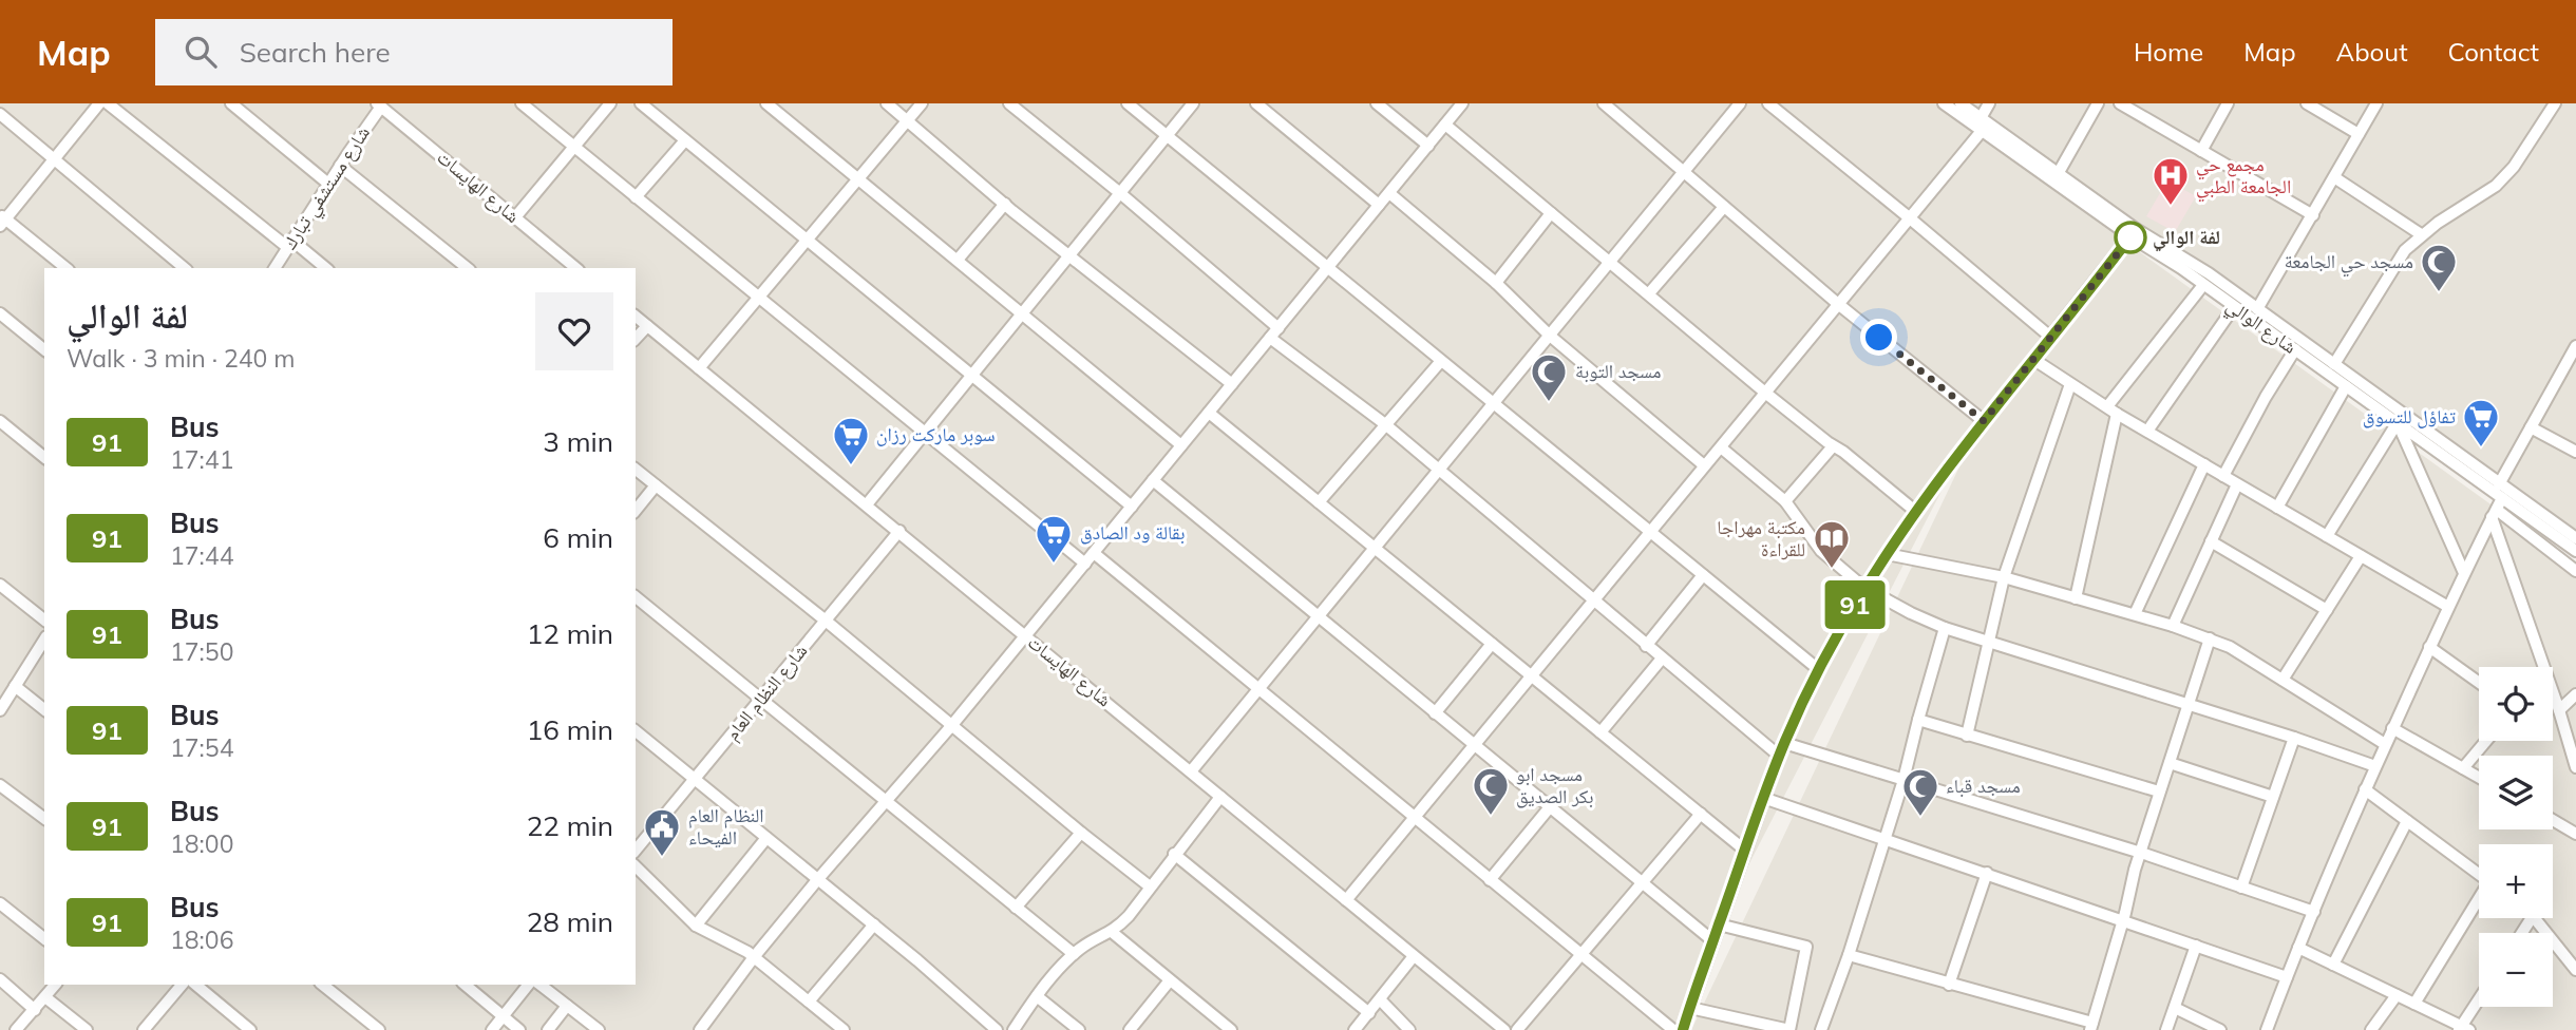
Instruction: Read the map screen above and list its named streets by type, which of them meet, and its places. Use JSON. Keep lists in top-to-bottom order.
{
  "streets": {
    "street": [
      "شارع الهايسات",
      "شارع مستشفي تبارك",
      "شارع الوالي",
      "شارع النظام العام"
    ]
  },
  "crossings": [
    ["شارع الهايسات", "شارع مستشفي تبارك"],
    ["شارع الهايسات", "شارع النظام العام"]
  ],
  "places": {
    "hospital": ["مجمع حي الجامعة الطبي"],
    "other": ["لفة الوالي"],
    "mosque": [
      "مسجد حي الجامعة",
      "مسجد التوبة",
      "مسجد ابو بكر الصديق",
      "مسجد قباء"
    ],
    "supermarket": ["تفاؤل للتسوق", "سوبر ماركت رزان", "بقالة ود الصادق"],
    "library": ["مكتبة مهراجا للقراءة"],
    "public building": ["النظام العام الفيحاء"]
  },
  "lines": ["bus line 91"],
  "page": {
    "header": "Map",
    "search": "Search here",
    "nav": [
      "Home",
      "Map",
      "About",
      "Contact"
    ],
    "on_map": "91",
    "heading": ["لفة الوالي", "Walk · 3 min · 240 m"],
    "list": [
      {
        "mark": "91",
        "name": "Bus",
        "note": "17:41",
        "value": "3 min"
      },
      {
        "mark": "91",
        "name": "Bus",
        "note": "17:44",
        "value": "6 min"
      },
      {
        "mark": "91",
        "name": "Bus",
        "note": "17:50",
        "value": "12 min"
      },
      {
        "mark": "91",
        "name": "Bus",
        "note": "17:54",
        "value": "16 min"
      },
      {
        "mark": "91",
        "name": "Bus",
        "note": "18:00",
        "value": "22 min"
      },
      {
        "mark": "91",
        "name": "Bus",
        "note": "18:06",
        "value": "28 min"
      }
    ],
    "map_buttons": ["+", "−"]
  }
}
